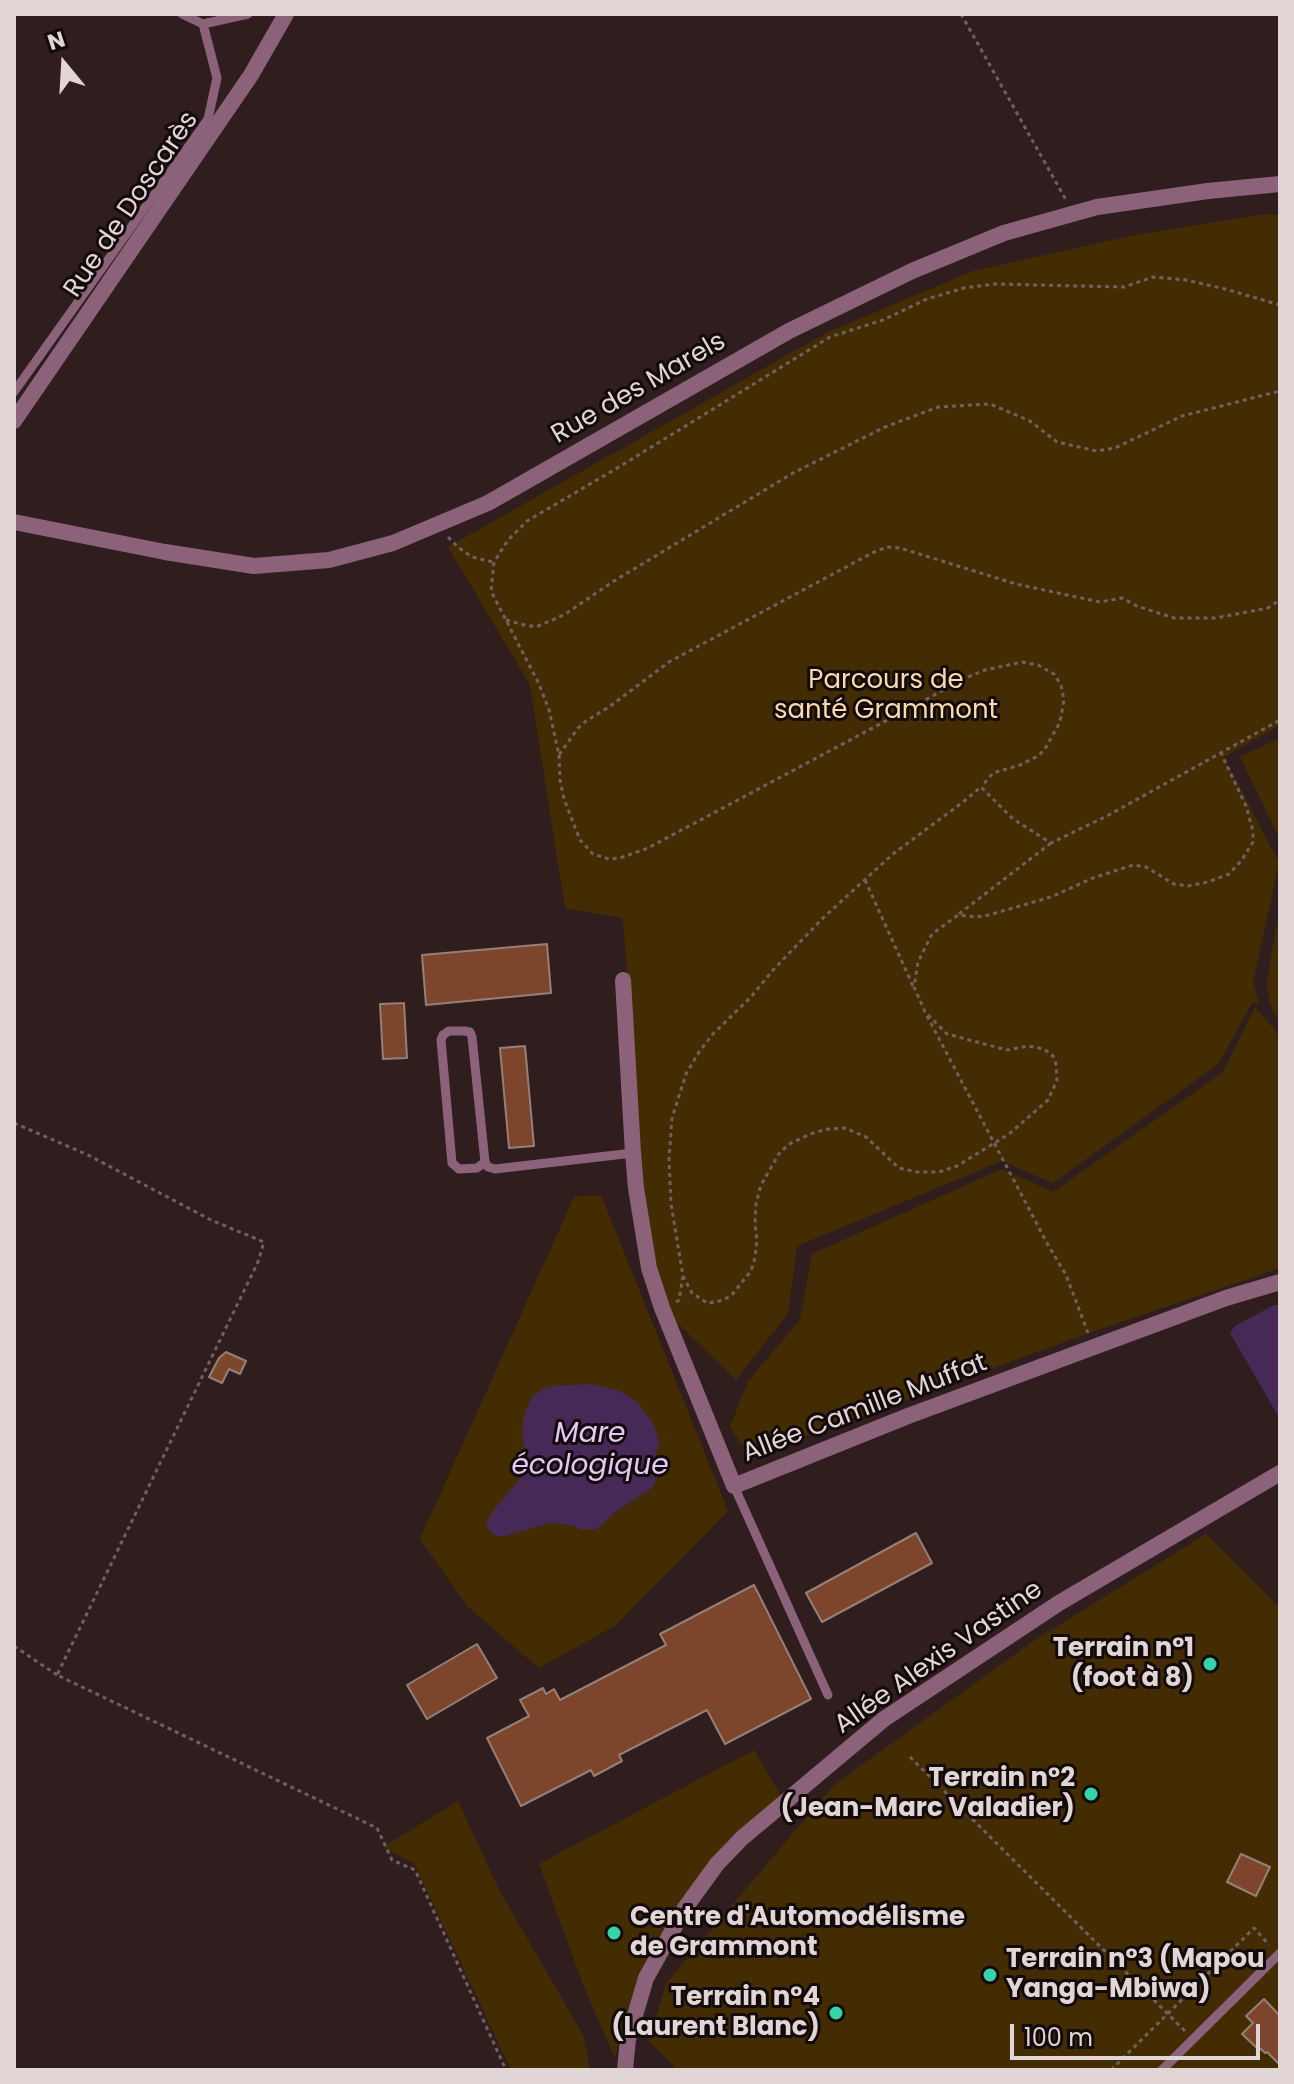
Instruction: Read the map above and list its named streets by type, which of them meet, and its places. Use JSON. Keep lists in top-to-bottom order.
{
  "streets": {
    "street": [
      "Rue de Doscarès",
      "Rue des Marels",
      "Allée Camille Muffat",
      "Allée Alexis Vastine"
    ]
  },
  "water": ["Mare écologique"],
  "parks": ["Parcours de santé Grammont"],
  "places": [
    "Terrain n°1 (foot à 8)",
    "Terrain n°2 (Jean-Marc Valadier)",
    "Centre d'Automodélisme de Grammont",
    "Terrain n°3 (Mapou Yanga-Mbiwa)",
    "Terrain n°4 (Laurent Blanc)"
  ],
  "scale_bar": "100 m",
  "north": "top"
}
